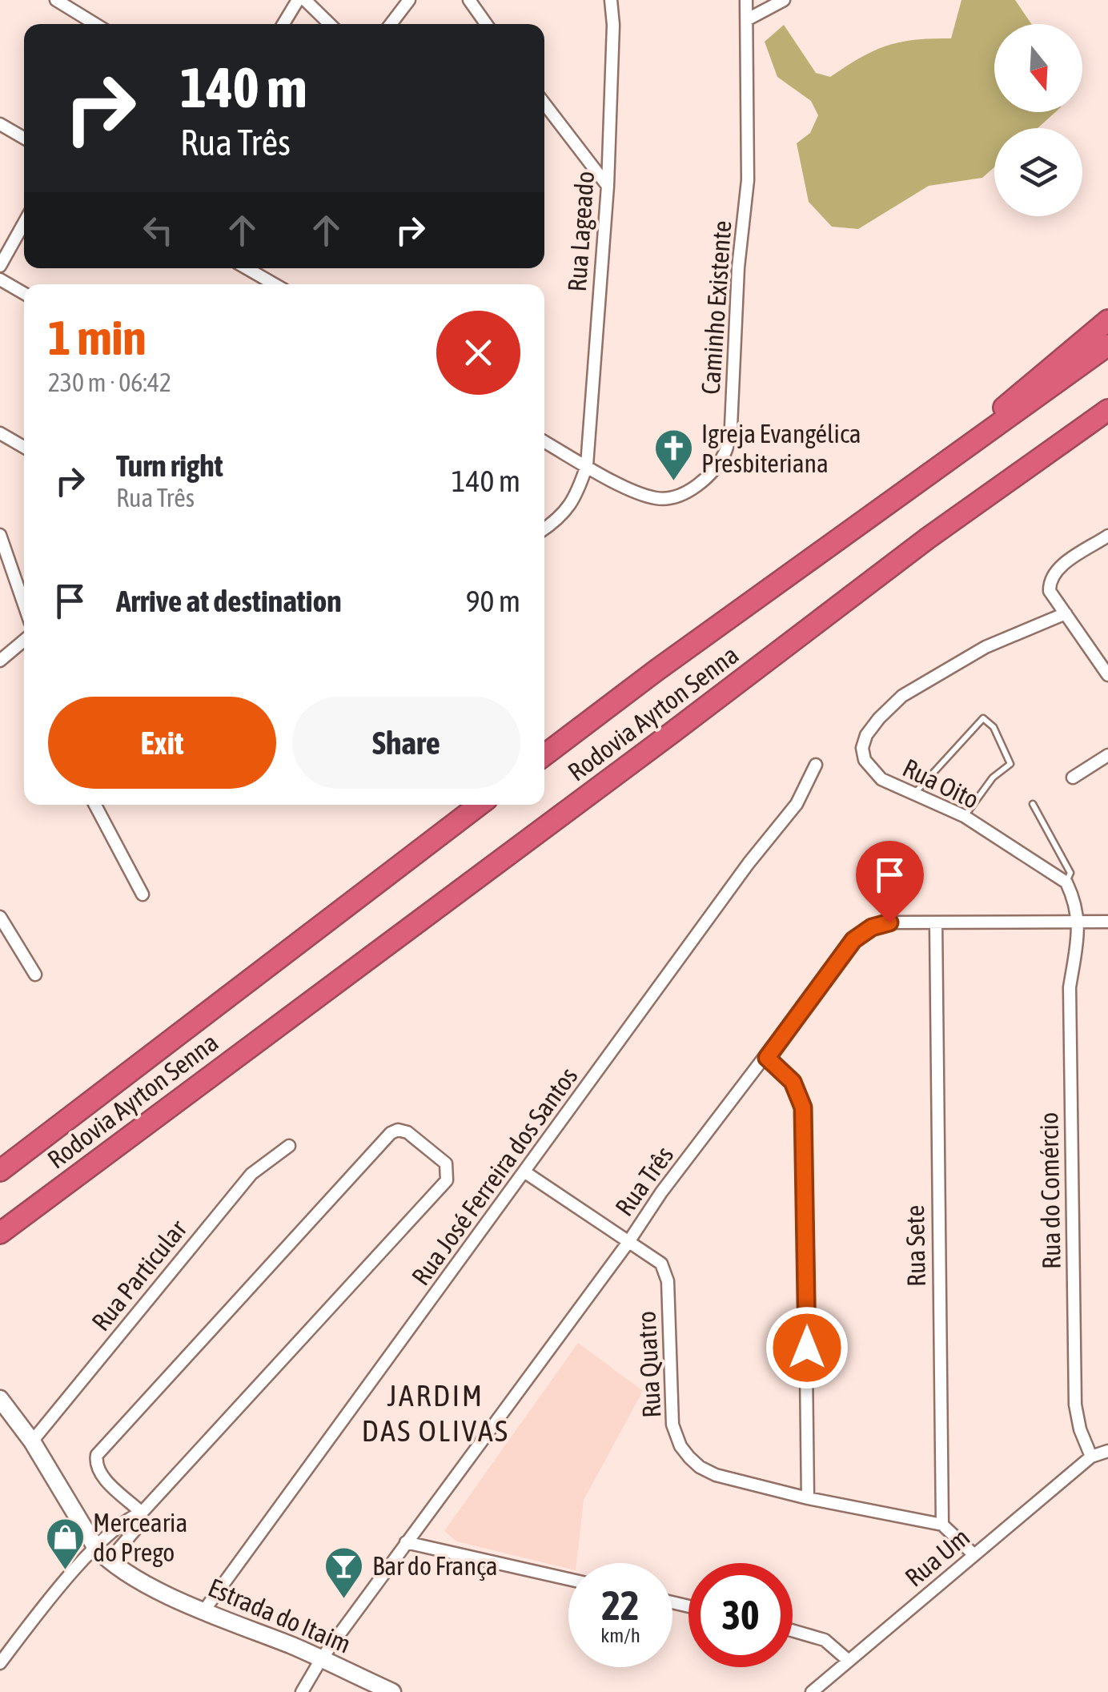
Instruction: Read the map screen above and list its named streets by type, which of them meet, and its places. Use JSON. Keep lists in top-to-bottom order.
{
  "streets": {
    "highway": ["Rodovia Ayrton Senna"],
    "street": [
      "Rua Lageado",
      "Caminho Existente",
      "Rua Oito",
      "Rua José Ferreira dos Santos",
      "Rua Três",
      "Rua do Comércio",
      "Rua Sete",
      "Rua Particular",
      "Rua Quatro",
      "Rua Um",
      "Estrada do Itaim"
    ]
  },
  "crossings": [
    ["Rua Lageado", "Caminho Existente"],
    ["Rua José Ferreira dos Santos", "Rua Quatro"],
    ["Rua José Ferreira dos Santos", "Estrada do Itaim"],
    ["Rua Três", "Rua do Comércio"],
    ["Rua Três", "Rua Sete"],
    ["Rua Três", "Rua Quatro"],
    ["Rua Três", "Estrada do Itaim"],
    ["Rua do Comércio", "Rua Um"],
    ["Rua Sete", "Rua Quatro"],
    ["Rua Particular", "Estrada do Itaim"]
  ],
  "districts": ["JARDIM DAS OLIVAS"],
  "places": {
    "church": ["Igreja Evangélica Presbiteriana"],
    "shop": ["Mercearia do Prego"],
    "bar": ["Bar do França"]
  },
  "north": "bottom",
  "page": {
    "turn": ["140 m", "Rua Três"],
    "heading": ["1 min", "230 m · 06:42"],
    "list": [
      {
        "name": "Turn right",
        "note": "Rua Três",
        "value": "140 m"
      },
      {
        "name": "Arrive at destination",
        "value": "90 m"
      }
    ],
    "buttons": ["Exit", "Share"],
    "speed": "22 km/h",
    "limit": "30"
  }
}
